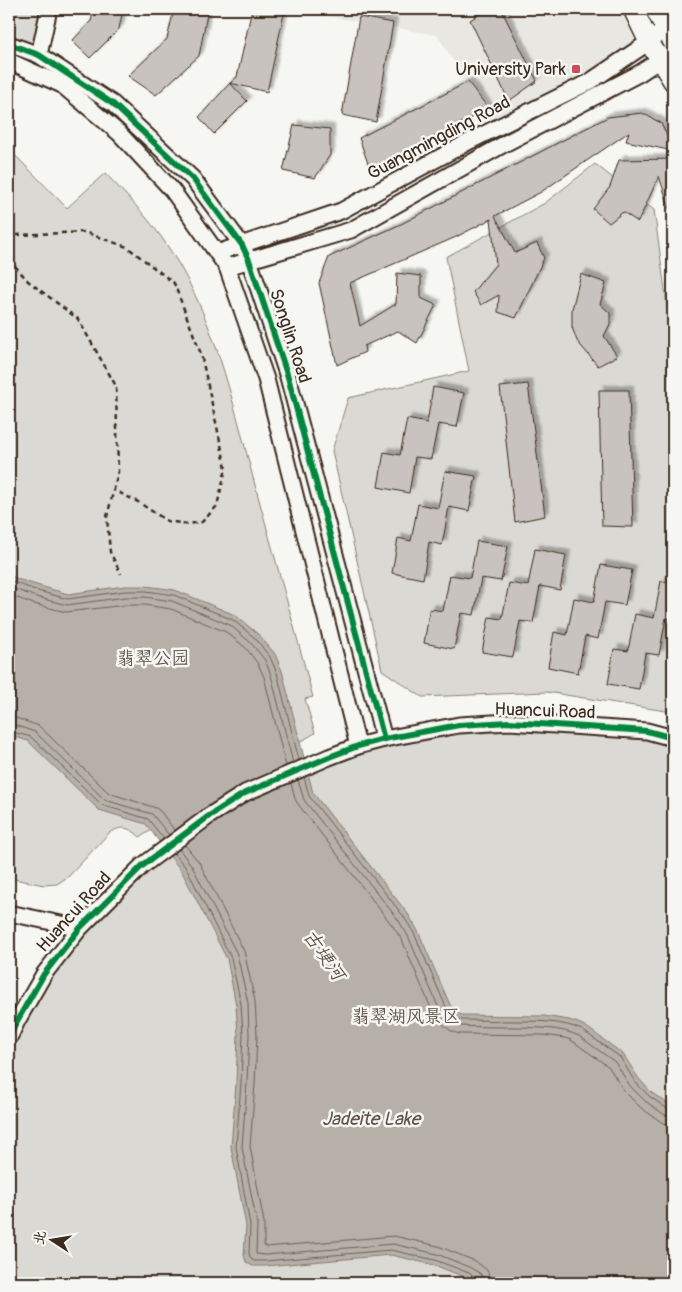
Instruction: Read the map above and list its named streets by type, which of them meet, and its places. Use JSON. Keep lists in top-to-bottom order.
{
  "streets": {
    "street": ["Guangmingding Road", "Songlin Road", "Huancui Road"]
  },
  "crossings": [
    ["Guangmingding Road", "Songlin Road"],
    ["Songlin Road", "Huancui Road"]
  ],
  "water": ["古埂河", "Jadeite Lake"],
  "parks": ["翡翠公园", "翡翠湖风景区"],
  "places": {
    "transit": ["University Park"]
  },
  "north": "left"
}
